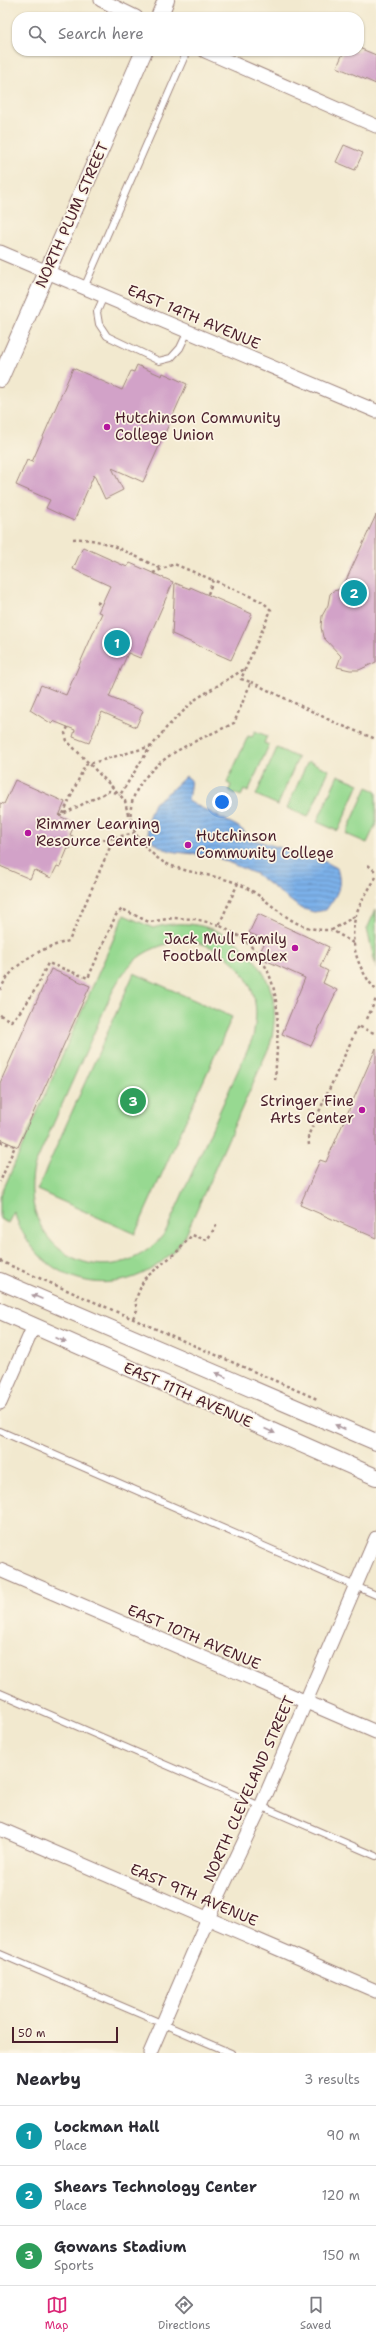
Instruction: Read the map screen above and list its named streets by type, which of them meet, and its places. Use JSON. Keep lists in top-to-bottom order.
{
  "streets": {
    "street": [
      "NORTH PLUM STREET",
      "EAST 14TH AVENUE",
      "EAST 11TH AVENUE",
      "EAST 10TH AVENUE",
      "NORTH CLEVELAND STREET",
      "EAST 9TH AVENUE"
    ]
  },
  "crossings": [
    ["NORTH PLUM STREET", "EAST 14TH AVENUE"],
    ["EAST 10TH AVENUE", "NORTH CLEVELAND STREET"],
    ["NORTH CLEVELAND STREET", "EAST 9TH AVENUE"]
  ],
  "places": [
    "Hutchinson Community College Union",
    "Rimmer Learning Resource Center",
    "Hutchinson Community College",
    "Jack Mull Family Football Complex",
    "Stringer Fine Arts Center"
  ],
  "scale_bar": "50 m",
  "page": {
    "search": "Search here",
    "pins": ["2", "1", "3"],
    "scale": "50 m",
    "heading": ["Nearby", "3 results"],
    "list": [
      {
        "mark": "1",
        "name": "Lockman Hall",
        "note": "Place",
        "value": "90 m"
      },
      {
        "mark": "2",
        "name": "Shears Technology Center",
        "note": "Place",
        "value": "120 m"
      },
      {
        "mark": "3",
        "name": "Gowans Stadium",
        "note": "Sports",
        "value": "150 m"
      }
    ],
    "nav": ["Map", "Directions", "Saved"]
  }
}
